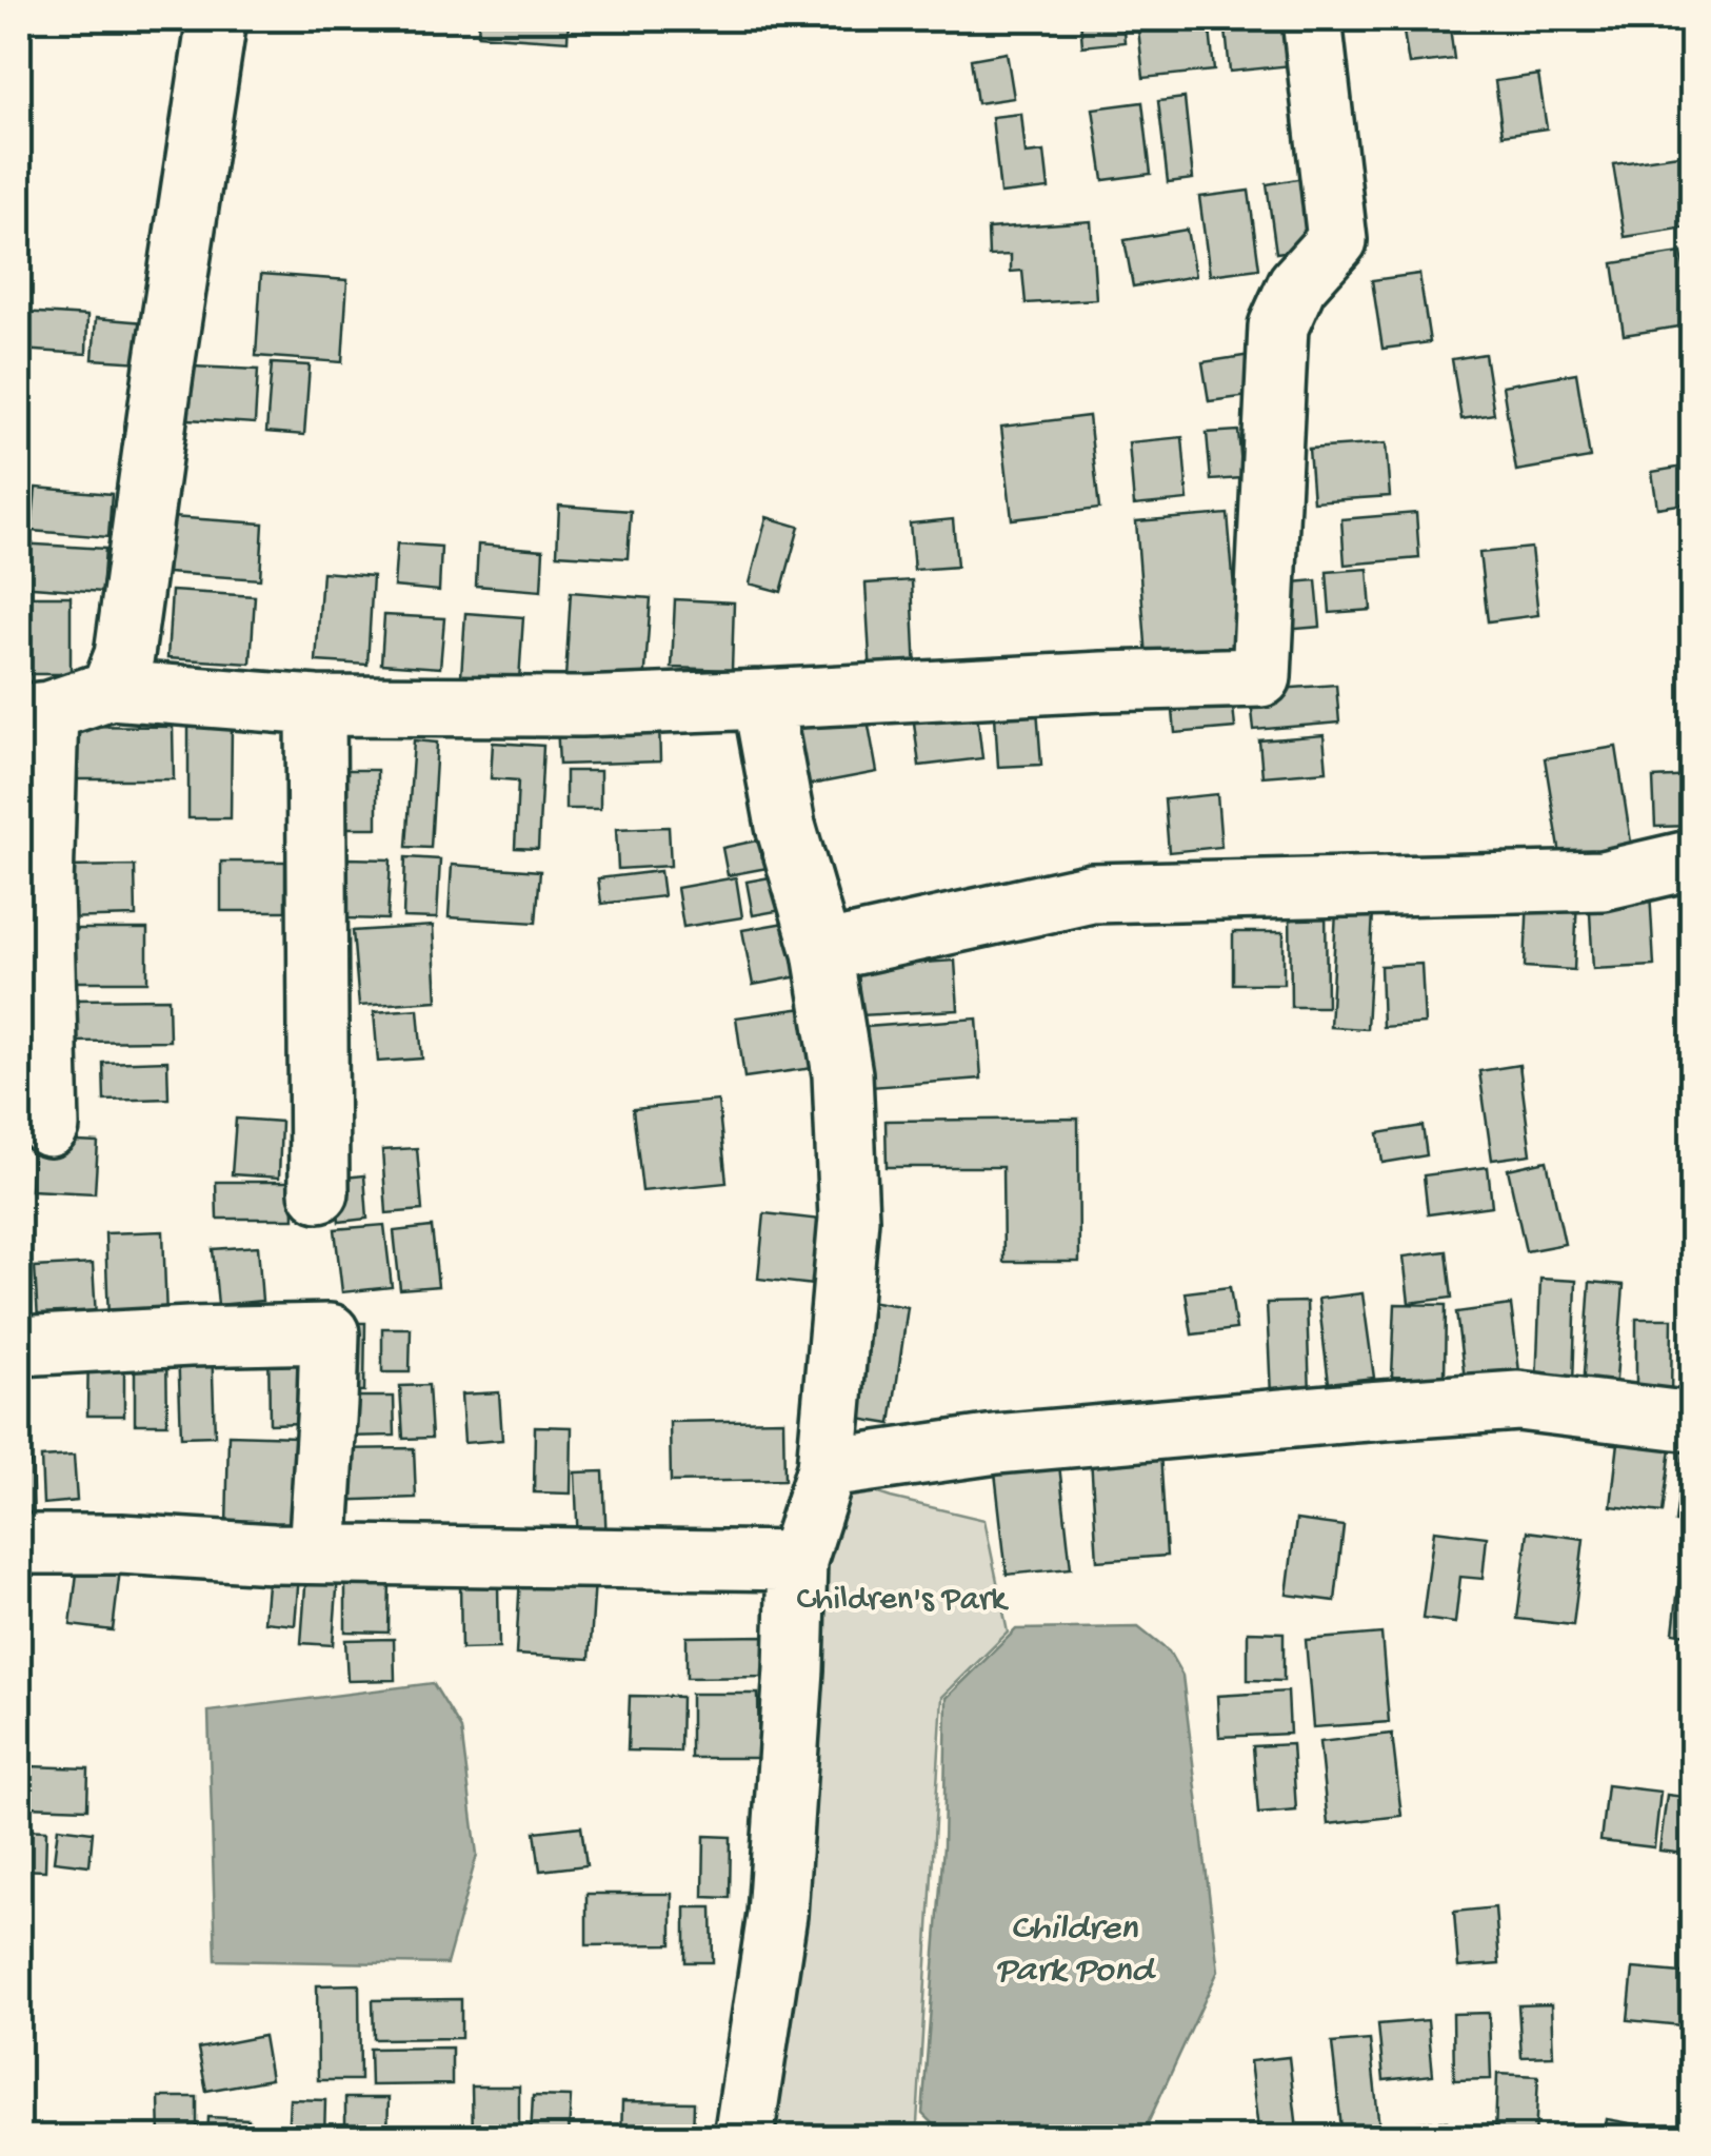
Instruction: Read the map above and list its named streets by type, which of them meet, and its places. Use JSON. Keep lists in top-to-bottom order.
{
  "water": ["Children Park Pond"],
  "parks": ["Children's Park"]
}
